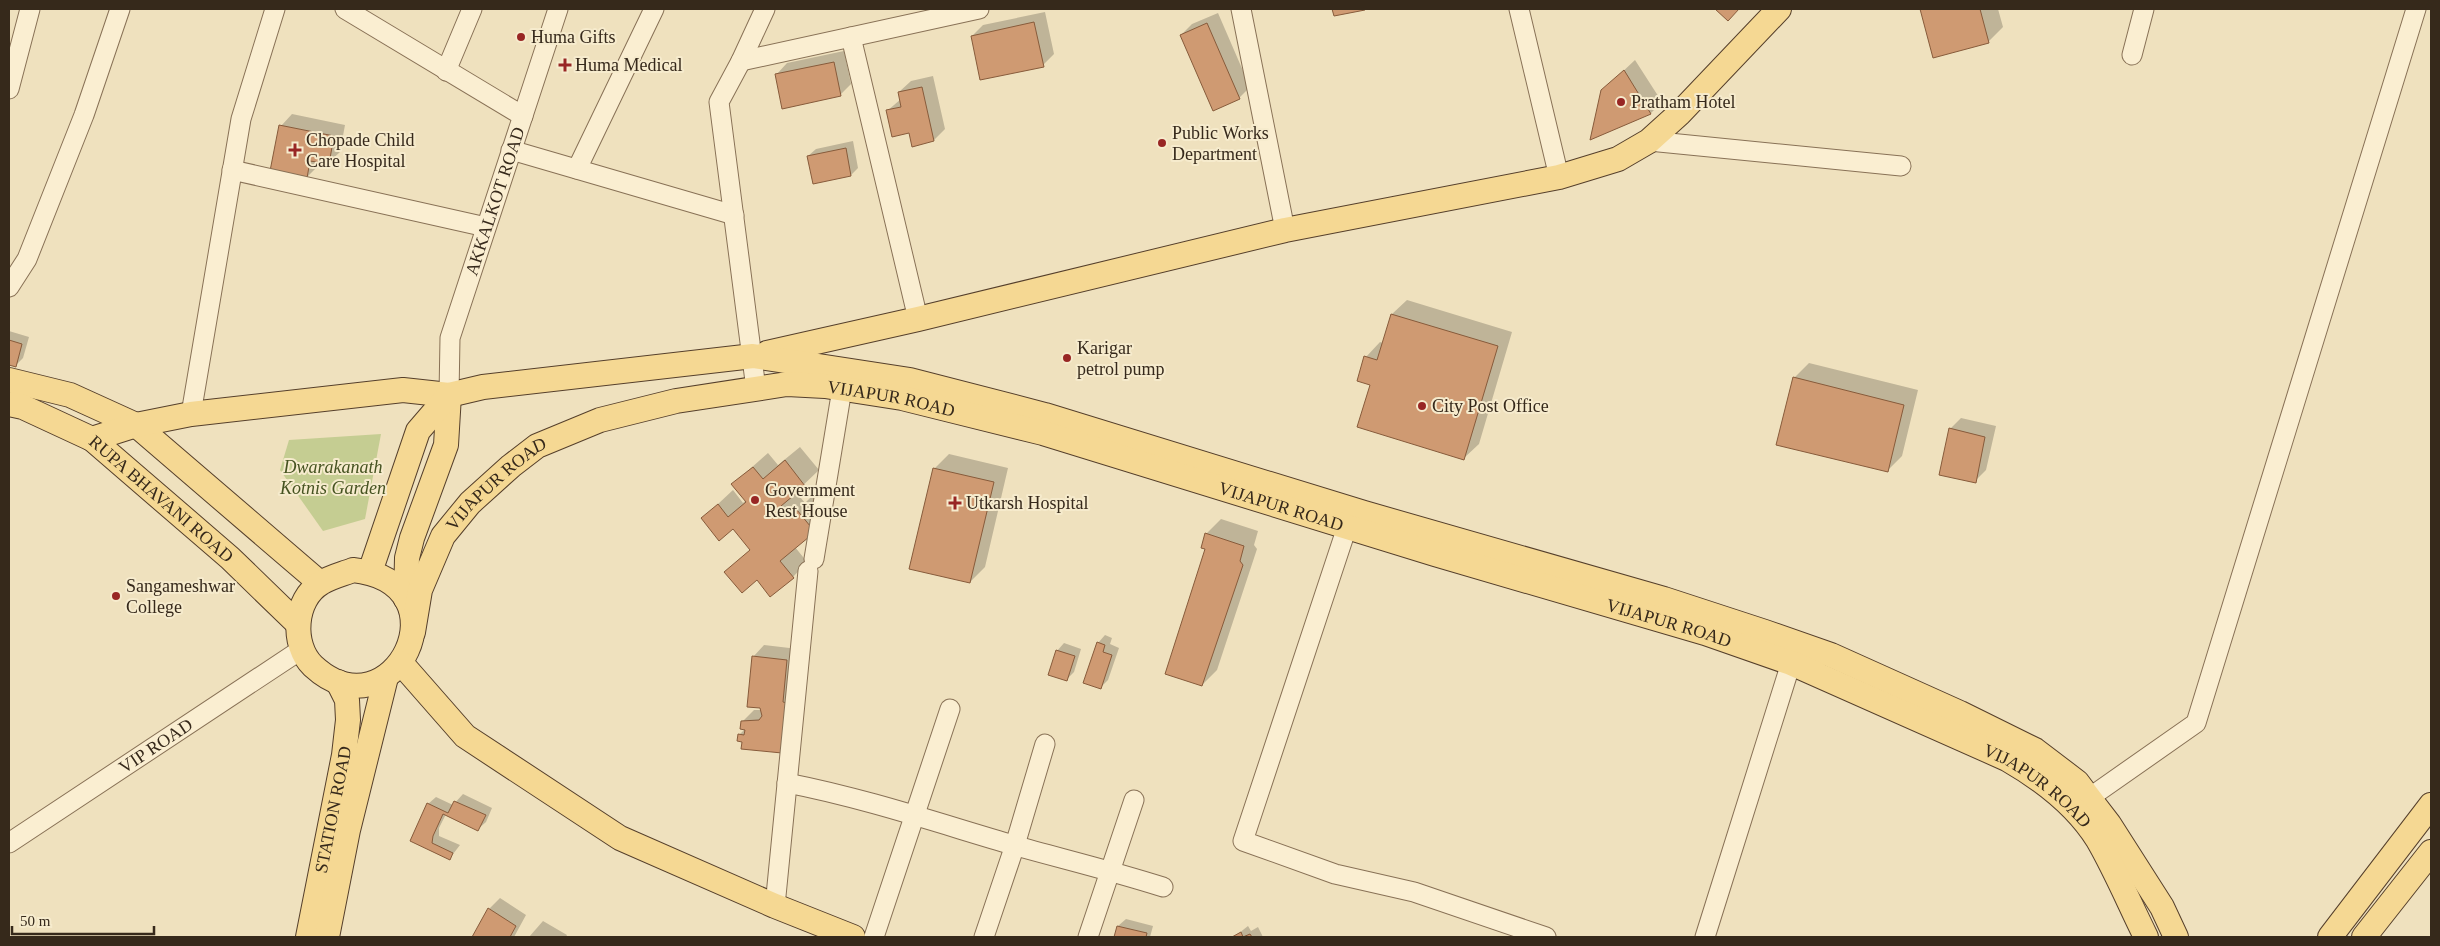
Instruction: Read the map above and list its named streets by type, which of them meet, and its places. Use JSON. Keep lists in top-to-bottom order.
{
  "streets": {
    "main road": ["VIJAPUR ROAD", "RUPA BHAVANI ROAD", "STATION ROAD"],
    "street": ["AKKALKOT ROAD", "VIP ROAD"]
  },
  "crossings": [
    ["AKKALKOT ROAD", "VIJAPUR ROAD"],
    ["VIJAPUR ROAD", "RUPA BHAVANI ROAD"],
    ["VIJAPUR ROAD", "VIP ROAD"],
    ["VIJAPUR ROAD", "STATION ROAD"],
    ["RUPA BHAVANI ROAD", "VIP ROAD"],
    ["RUPA BHAVANI ROAD", "STATION ROAD"],
    ["VIP ROAD", "STATION ROAD"]
  ],
  "parks": ["Dwarakanath Kotnis Garden"],
  "places": {
    "other": [
      "Huma Gifts",
      "Pratham Hotel",
      "Public Works Department",
      "Karigar petrol pump",
      "City Post Office",
      "Government Rest House",
      "Sangameshwar College"
    ],
    "health": ["Huma Medical", "Chopade Child Care Hospital", "Utkarsh Hospital"]
  },
  "scale_bar": "50 m"
}
